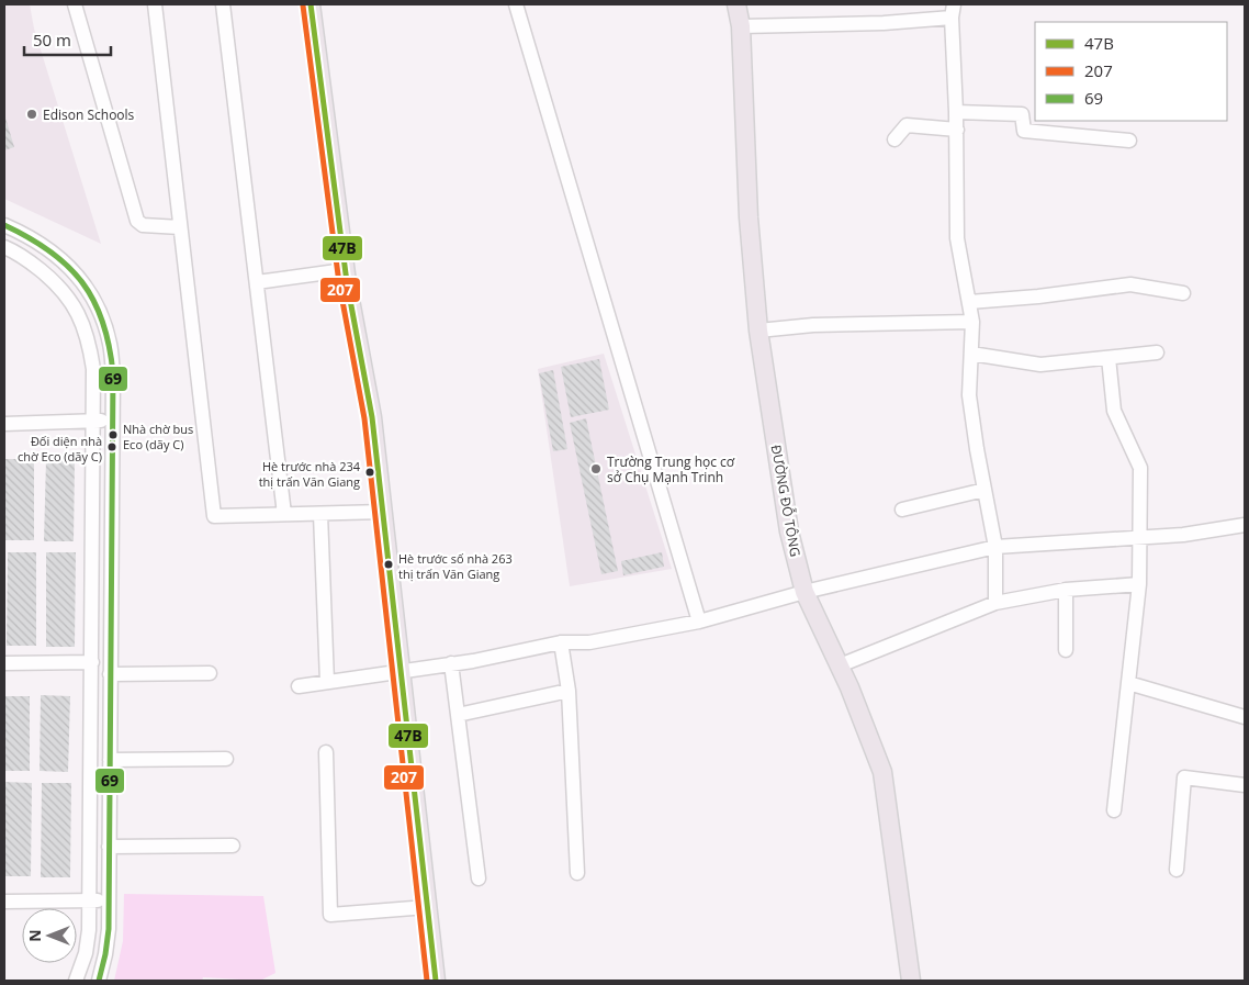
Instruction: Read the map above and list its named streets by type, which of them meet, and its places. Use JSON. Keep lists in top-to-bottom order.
{
  "streets": {
    "main road": ["ĐƯỜNG ĐỖ TÔNG"]
  },
  "places": [
    "Edison Schools",
    "Nhà chờ bus Eco (dãy C)",
    "Đối diện nhà chờ Eco (dãy C)",
    "Trường Trung học cơ sở Chụ Mạnh Trinh",
    "Hè trước nhà 234 thị trấn Văn Giang",
    "Hè trước số nhà 263 thị trấn Văn Giang"
  ],
  "lines": ["transit line 47B", "transit line 207", "transit line 69"],
  "legend": ["47B", "207", "69"],
  "scale_bar": "50 m",
  "north": "left"
}
